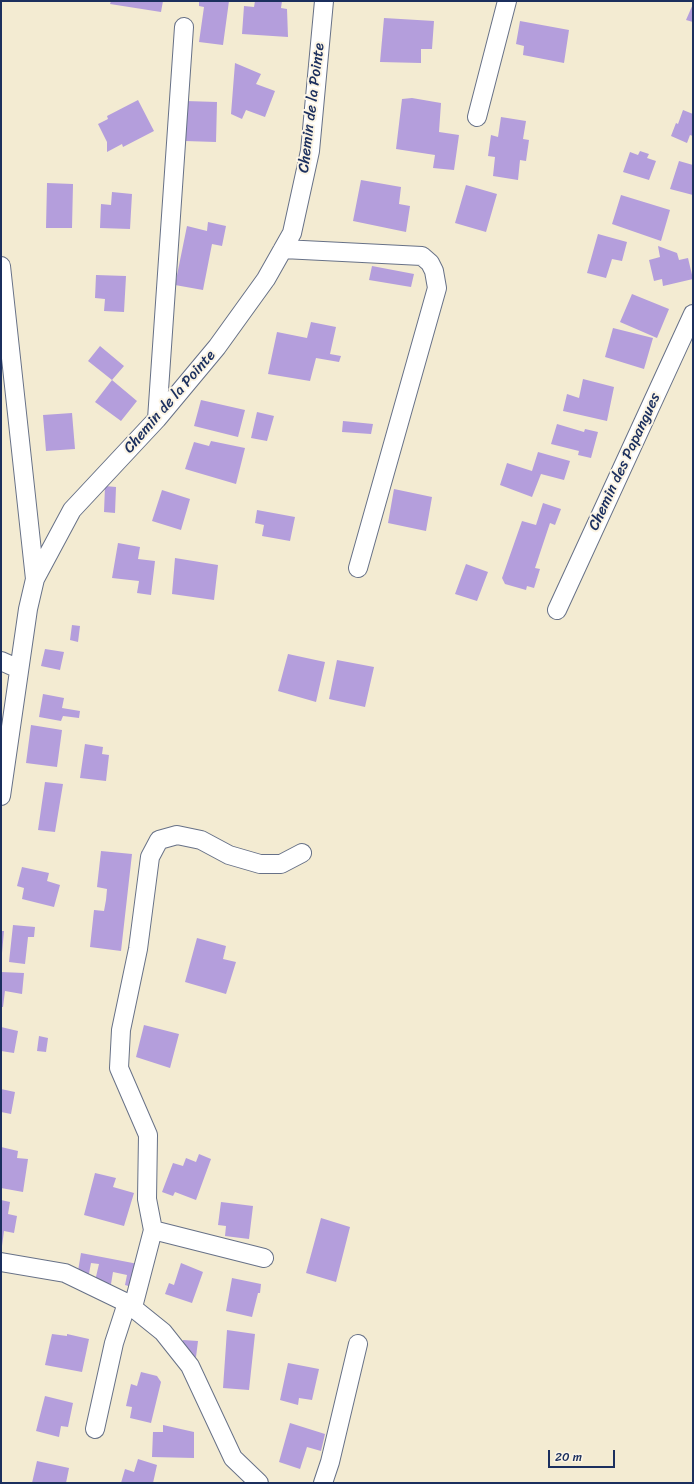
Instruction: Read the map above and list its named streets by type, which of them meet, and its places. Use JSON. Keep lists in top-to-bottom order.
{
  "streets": {
    "street": ["Chemin de la Pointe", "Chemin des Papangues"]
  },
  "scale_bar": "20 m"
}
